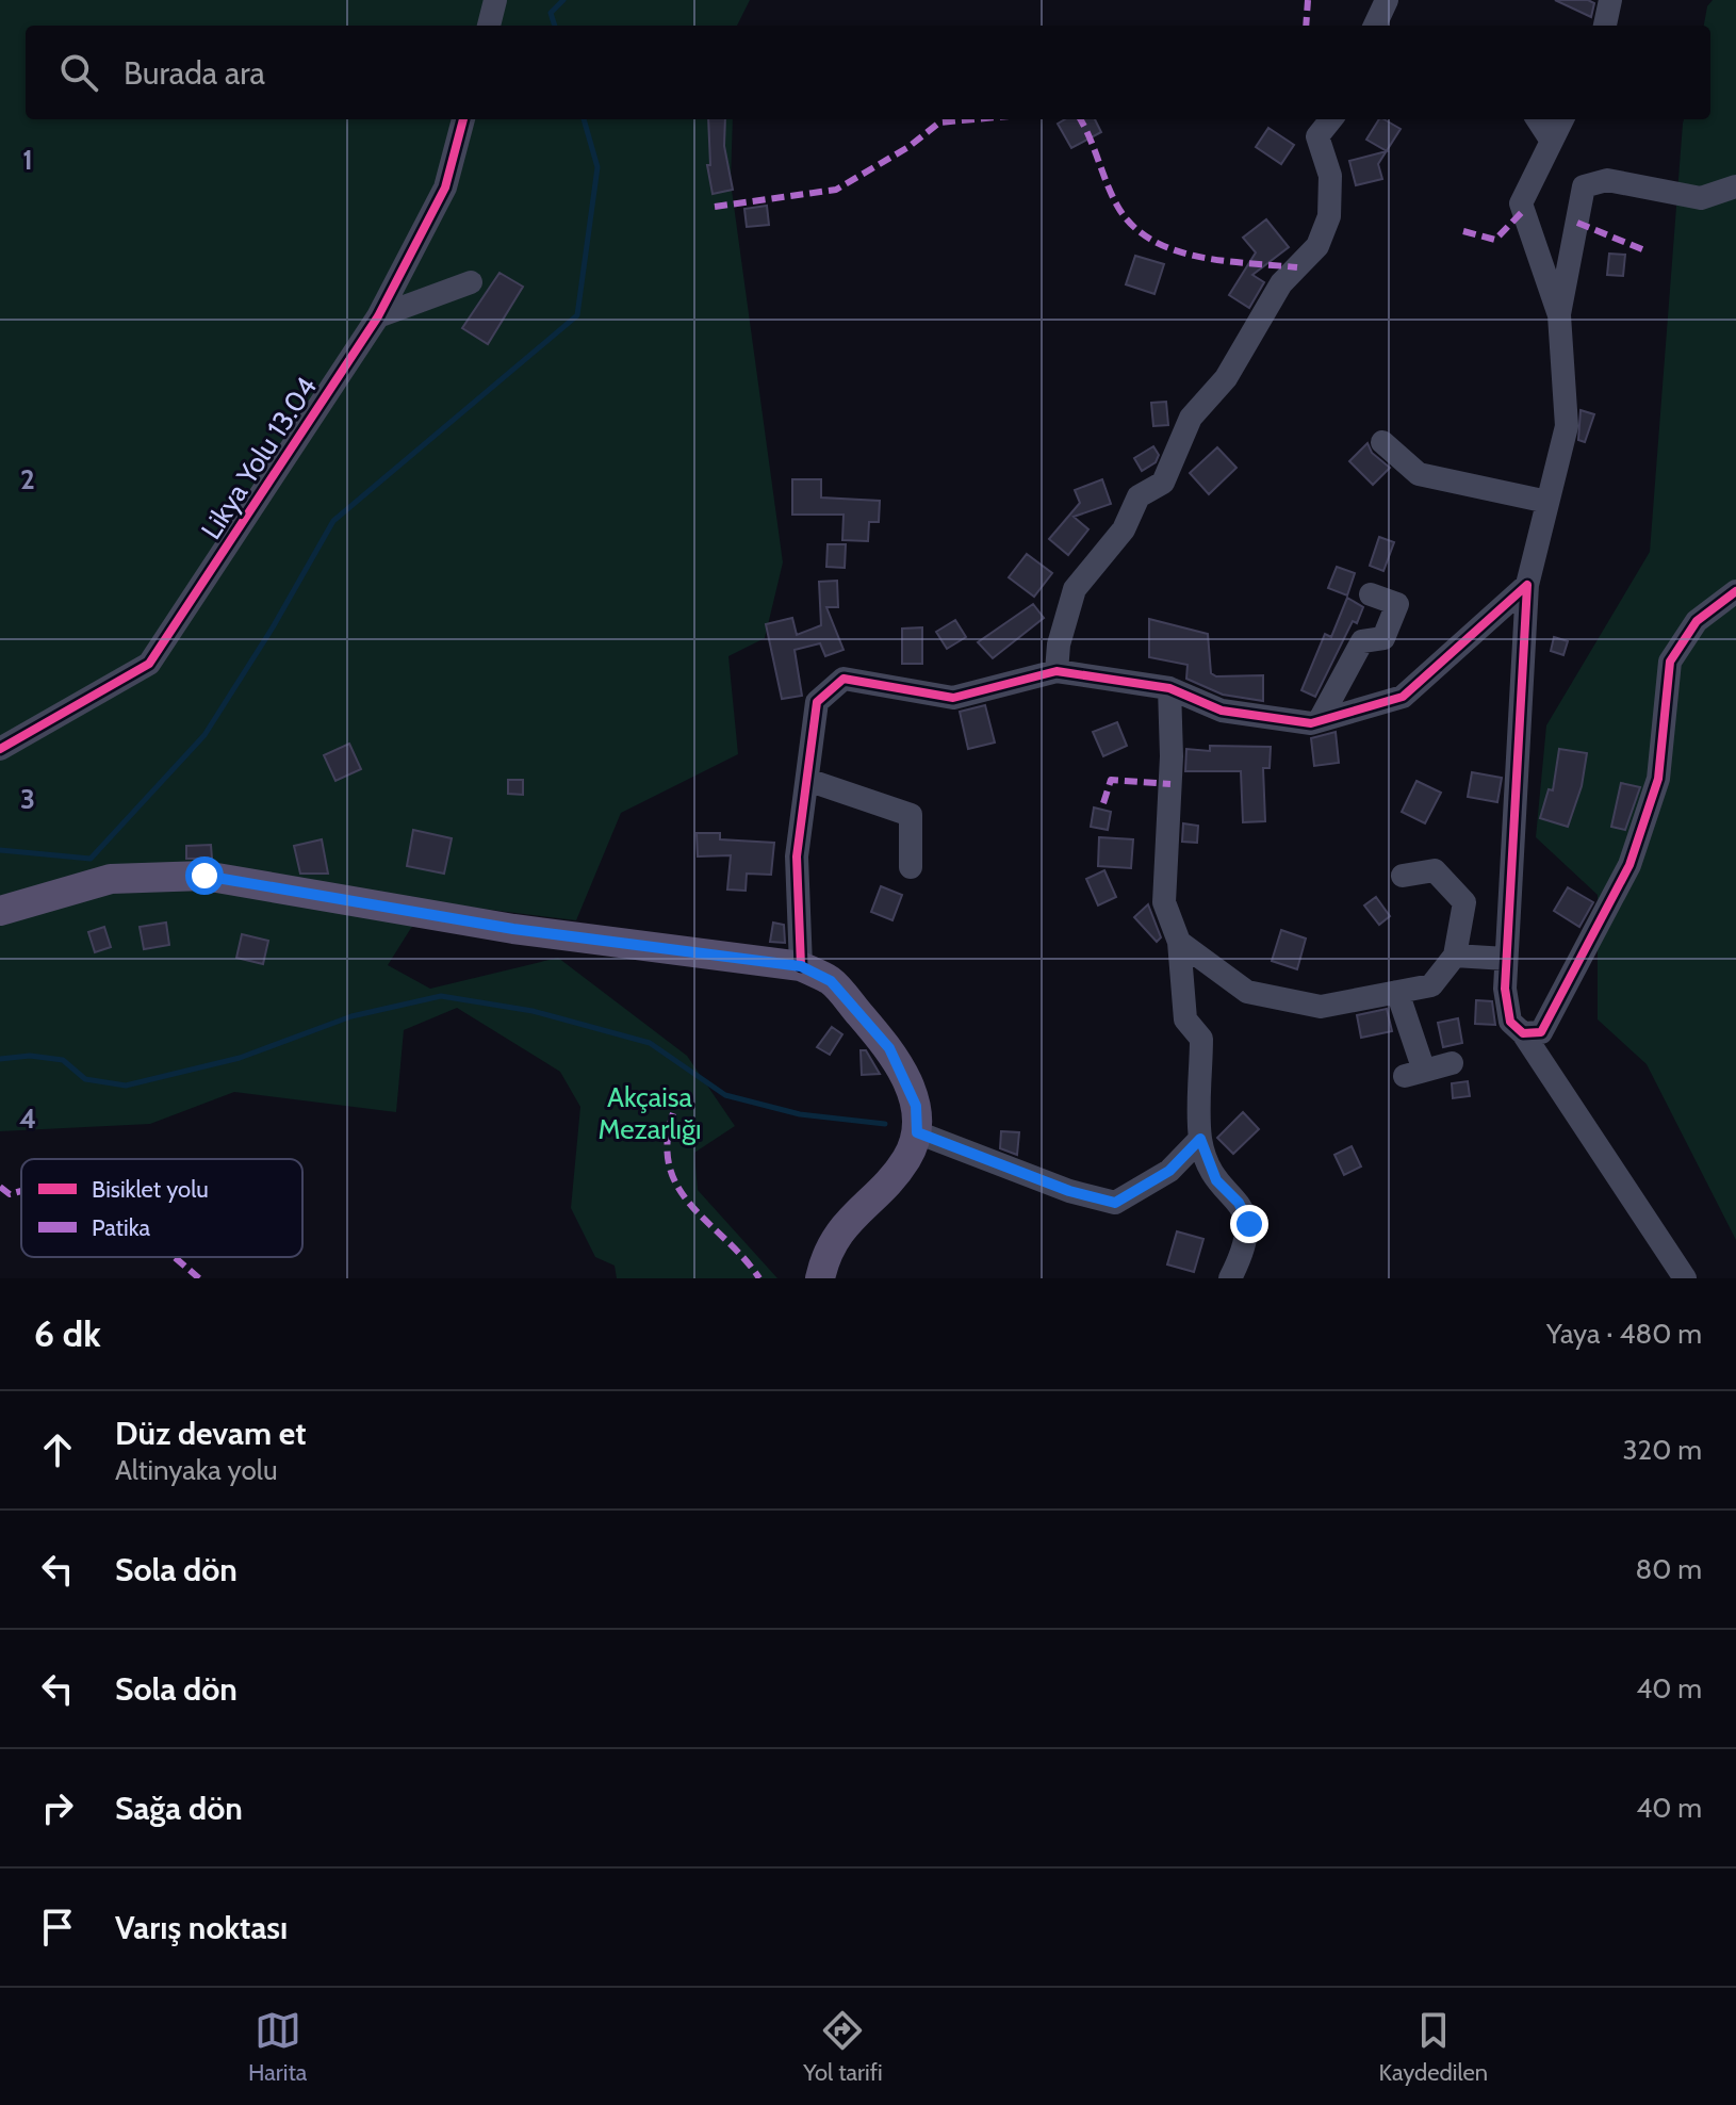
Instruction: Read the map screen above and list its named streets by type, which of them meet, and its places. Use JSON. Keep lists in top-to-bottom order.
{
  "streets": {
    "street": ["Likya Yolu 13.04"]
  },
  "parks": ["Akçaisa Mezarlığı"],
  "legend": ["Bisiklet yolu", "Patika"],
  "page": {
    "search": "Burada ara",
    "heading": ["6 dk", "Yaya · 480 m"],
    "list": [
      ["Düz devam et", "Altinyaka yolu", "320 m"],
      ["Sola dön", "80 m"],
      ["Sola dön", "40 m"],
      ["Sağa dön", "40 m"],
      "Varış noktası"
    ],
    "nav": ["Harita", "Yol tarifi", "Kaydedilen"]
  },
  "grid": {
    "rows": [
      "1",
      "2",
      "3",
      "4"
    ]
  }
}
